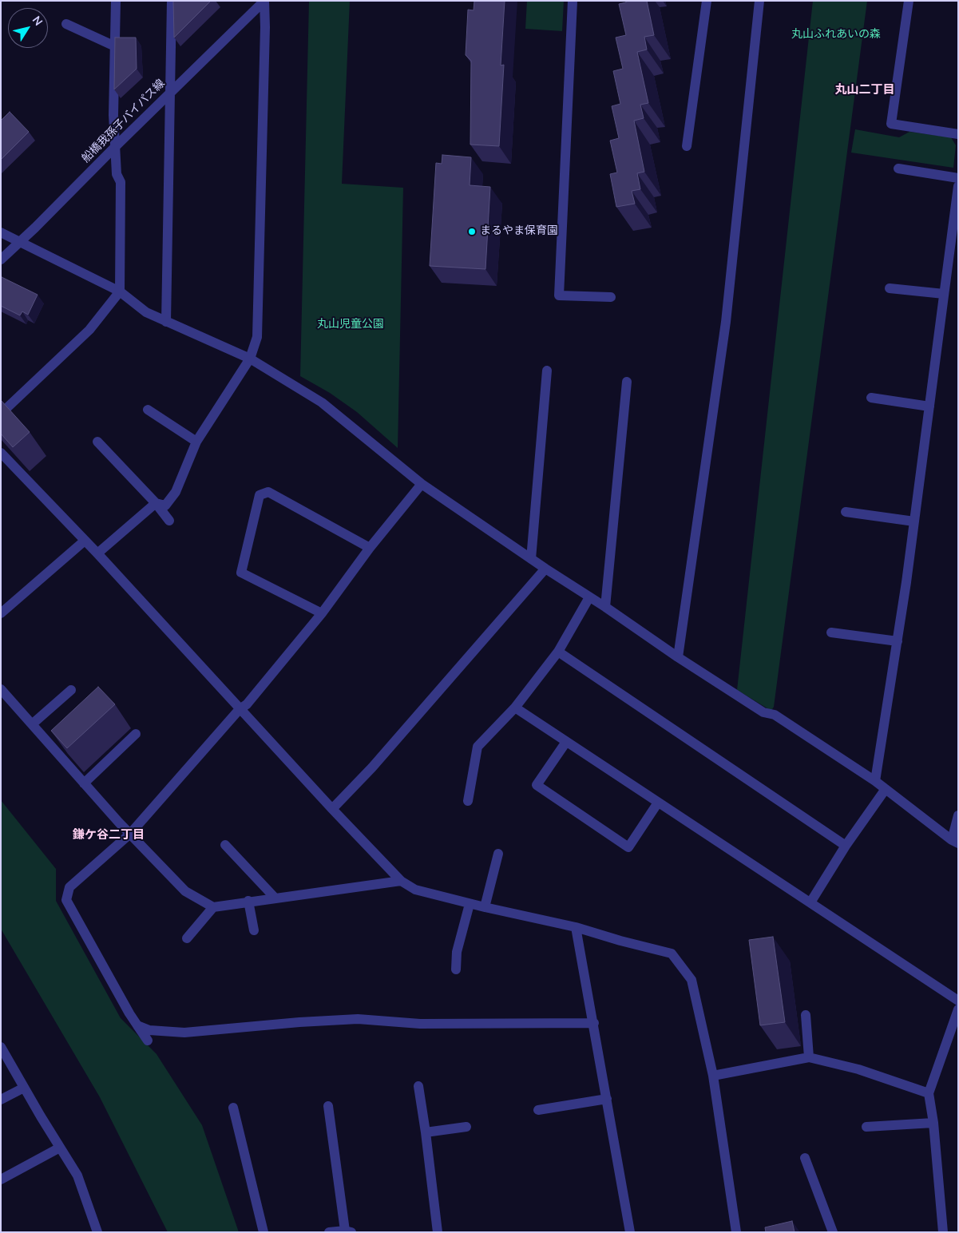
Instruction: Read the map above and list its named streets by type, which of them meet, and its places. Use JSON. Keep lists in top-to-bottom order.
{
  "streets": {
    "street": ["船橋我孫子バイパス線"]
  },
  "districts": ["丸山二丁目", "鎌ケ谷二丁目"],
  "parks": ["丸山ふれあいの森", "丸山児童公園"],
  "places": ["まるやま保育園"],
  "north": "top right"
}
